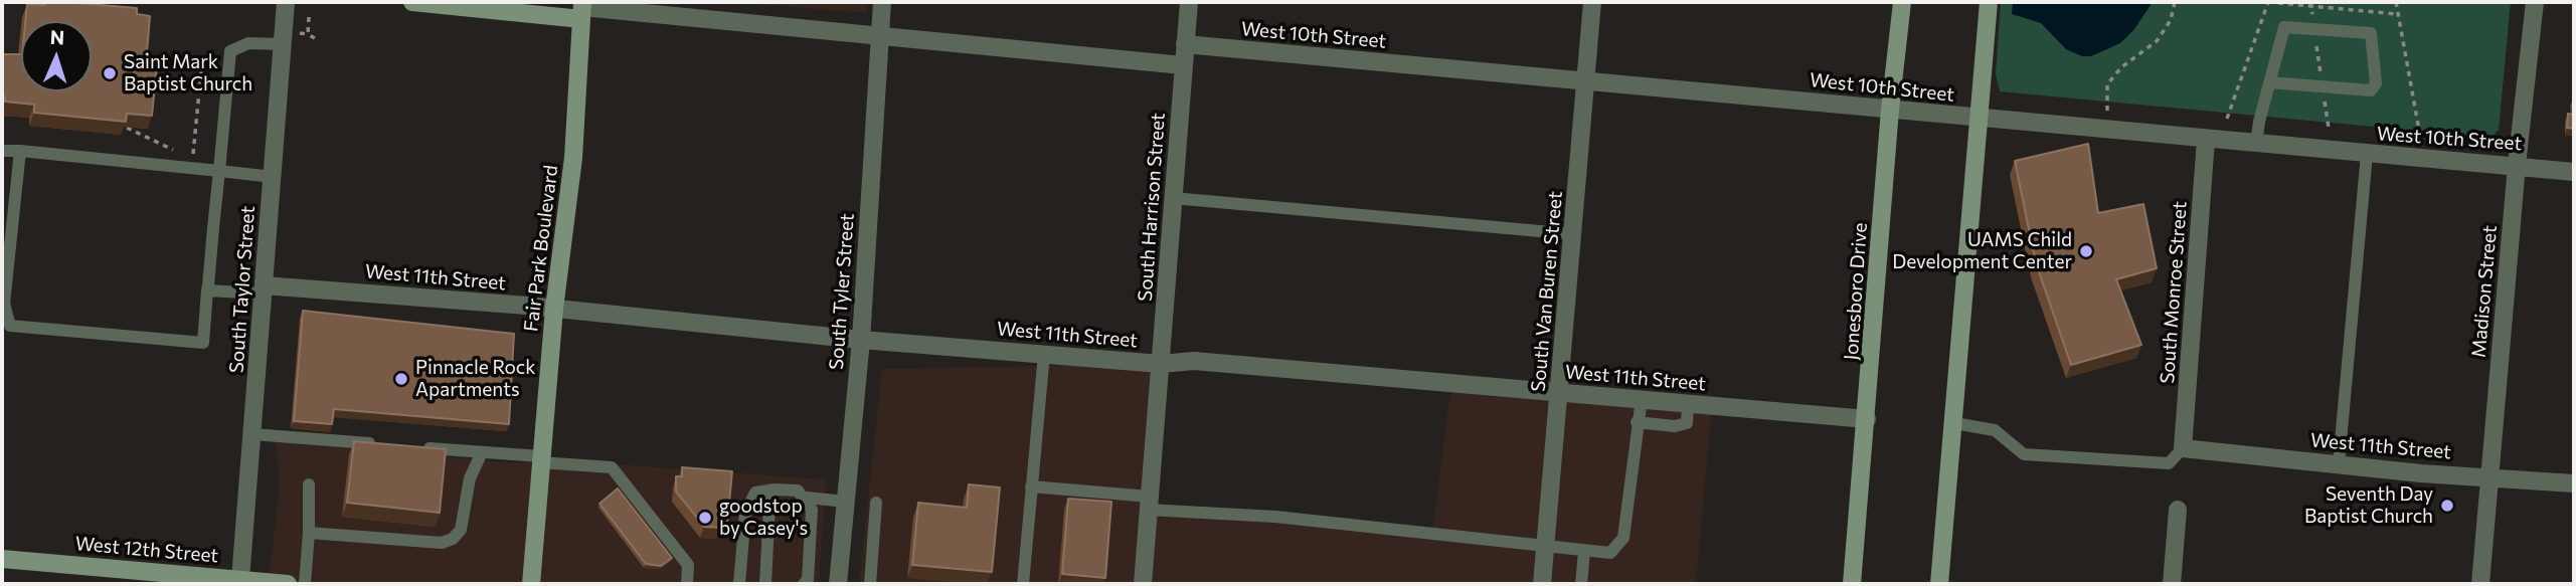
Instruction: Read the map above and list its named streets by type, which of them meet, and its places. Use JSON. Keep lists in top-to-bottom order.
{
  "streets": {
    "street": [
      "West 10th Street",
      "South Harrison Street",
      "Fair Park Boulevard",
      "West 11th Street",
      "South Taylor Street",
      "South Tyler Street",
      "South Van Buren Street",
      "Jonesboro Drive",
      "Madison Street",
      "South Monroe Street",
      "West 12th Street"
    ]
  },
  "crossings": [
    ["West 10th Street", "South Harrison Street"],
    ["West 10th Street", "South Van Buren Street"],
    ["West 10th Street", "Jonesboro Drive"],
    ["West 10th Street", "Madison Street"],
    ["West 10th Street", "South Monroe Street"],
    ["South Harrison Street", "West 11th Street"],
    ["Fair Park Boulevard", "West 11th Street"],
    ["West 11th Street", "South Taylor Street"],
    ["West 11th Street", "South Tyler Street"],
    ["West 11th Street", "South Van Buren Street"],
    ["West 11th Street", "Jonesboro Drive"],
    ["West 11th Street", "Madison Street"],
    ["West 11th Street", "South Monroe Street"],
    ["South Taylor Street", "West 12th Street"]
  ],
  "places": [
    "Saint Mark Baptist Church",
    "UAMS Child Development Center",
    "Pinnacle Rock Apartments",
    "Seventh Day Baptist Church",
    "goodstop by Casey's"
  ],
  "north": "top"
}
